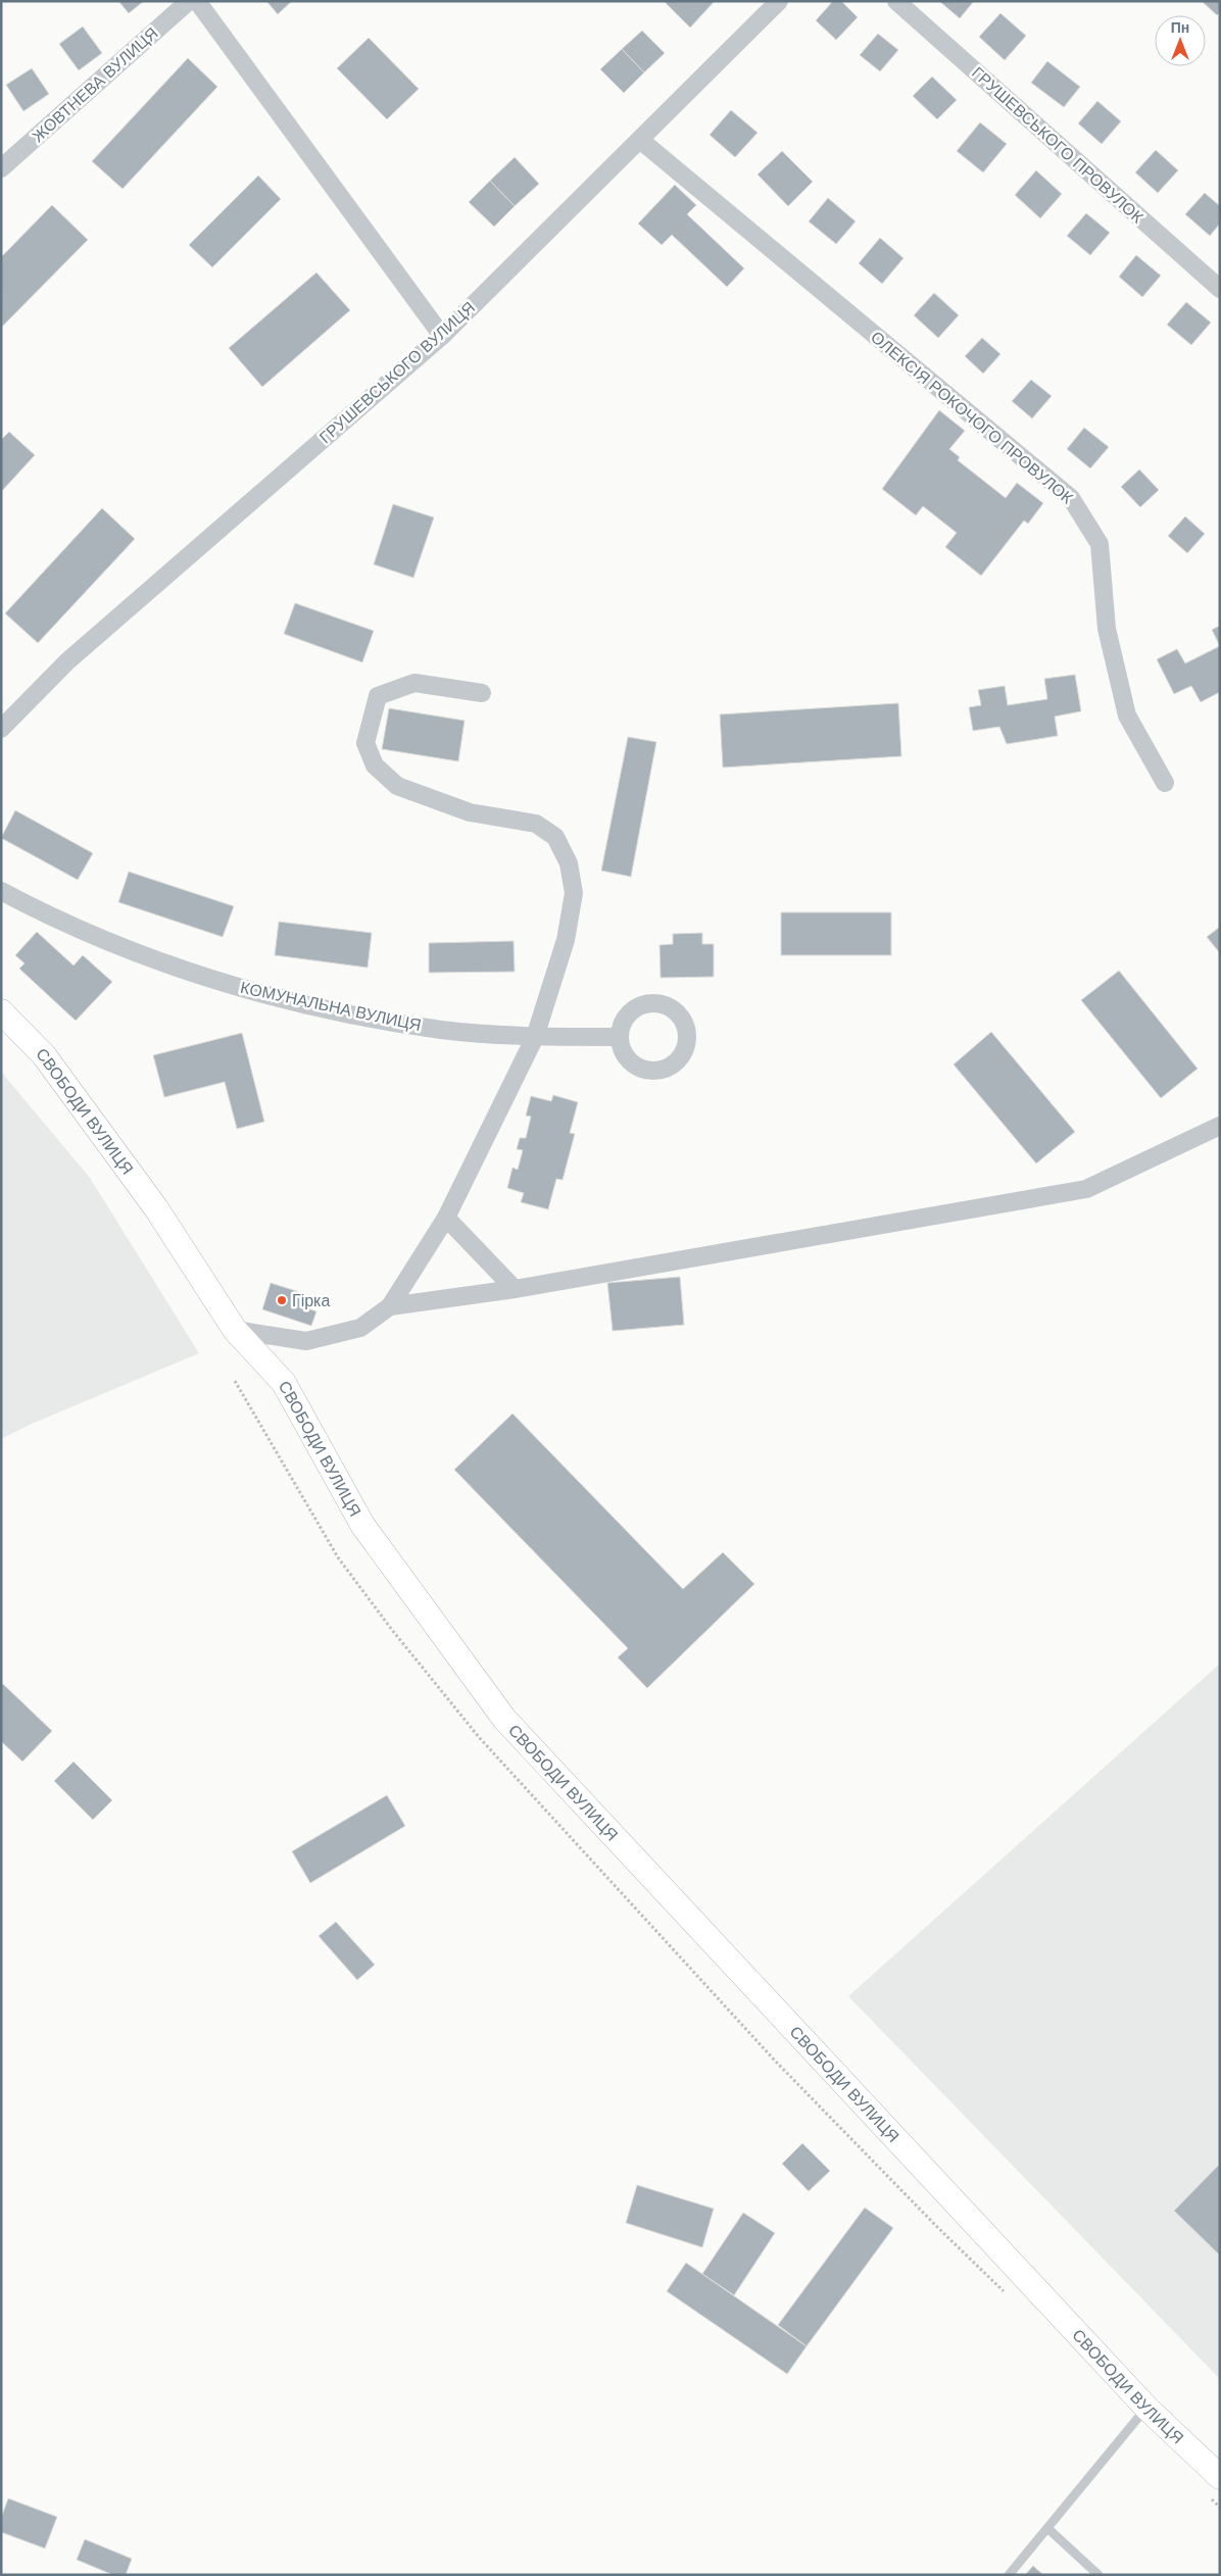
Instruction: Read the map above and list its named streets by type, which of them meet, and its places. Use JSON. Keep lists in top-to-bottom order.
{
  "streets": {
    "main road": ["СВОБОДИ ВУЛИЦЯ"],
    "street": [
      "ЖОВТНЕВА ВУЛИЦЯ",
      "ГРУШЕВСЬКОГО ПРОВУЛОК",
      "ГРУШЕВСЬКОГО ВУЛИЦЯ",
      "ОЛЕКСІЯ РОКОЧОГО ПРОВУЛОК",
      "КОМУНАЛЬНА ВУЛИЦЯ"
    ]
  },
  "crossings": [
    ["ГРУШЕВСЬКОГО ВУЛИЦЯ", "ОЛЕКСІЯ РОКОЧОГО ПРОВУЛОК"]
  ],
  "places": ["Гірка"],
  "north": "top"
}
